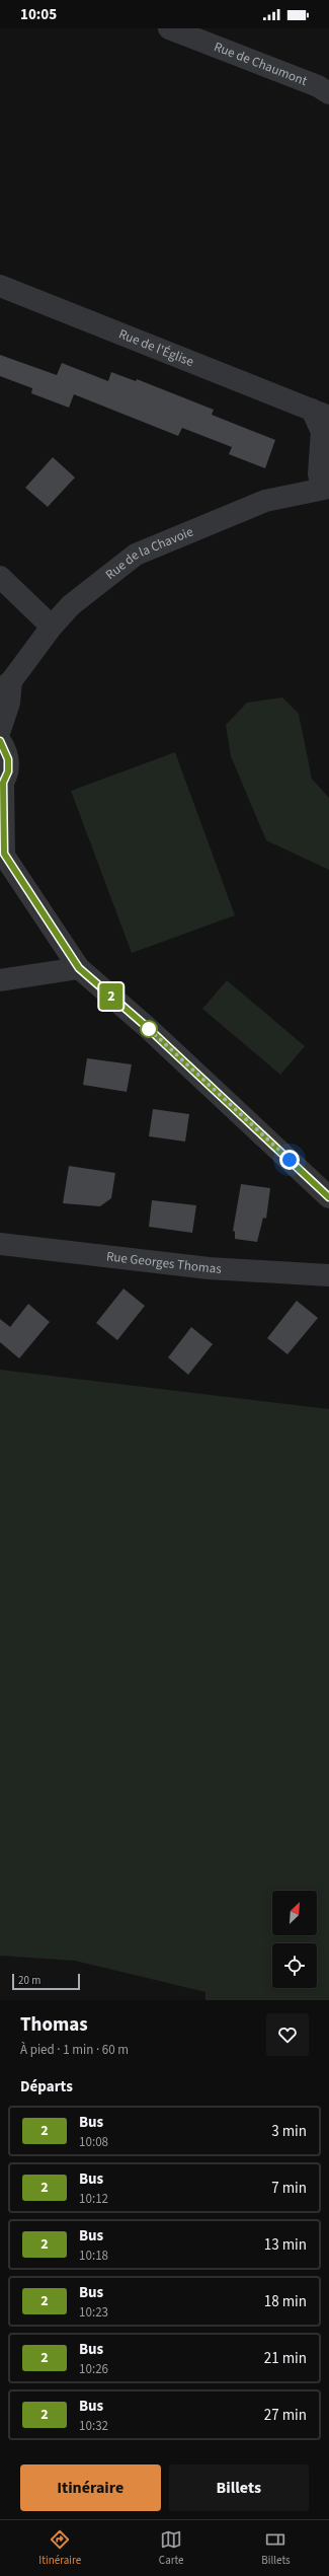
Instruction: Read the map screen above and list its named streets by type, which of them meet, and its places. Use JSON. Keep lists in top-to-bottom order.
{
  "streets": {
    "street": [
      "Rue de Chaumont",
      "Rue de l'Église",
      "Rue de la Chavoie",
      "Rue Georges Thomas"
    ]
  },
  "crossings": [
    ["Rue de l'Église", "Rue de la Chavoie"]
  ],
  "lines": ["bus line 2"],
  "scale_bar": "20 m",
  "north": "top right",
  "page": {
    "status": "10:05",
    "on_map": "2",
    "scale": "20 m",
    "heading": [
      ["Thomas", "À pied · 1 min · 60 m"],
      "Départs"
    ],
    "list": [
      {
        "mark": "2",
        "name": "Bus",
        "note": "10:08",
        "value": "3 min"
      },
      {
        "mark": "2",
        "name": "Bus",
        "note": "10:12",
        "value": "7 min"
      },
      {
        "mark": "2",
        "name": "Bus",
        "note": "10:18",
        "value": "13 min"
      },
      {
        "mark": "2",
        "name": "Bus",
        "note": "10:23",
        "value": "18 min"
      },
      {
        "mark": "2",
        "name": "Bus",
        "note": "10:26",
        "value": "21 min"
      },
      {
        "mark": "2",
        "name": "Bus",
        "note": "10:32",
        "value": "27 min"
      }
    ],
    "buttons": ["Itinéraire", "Billets"],
    "tabs": ["Itinéraire", "Carte", "Billets"]
  }
}
